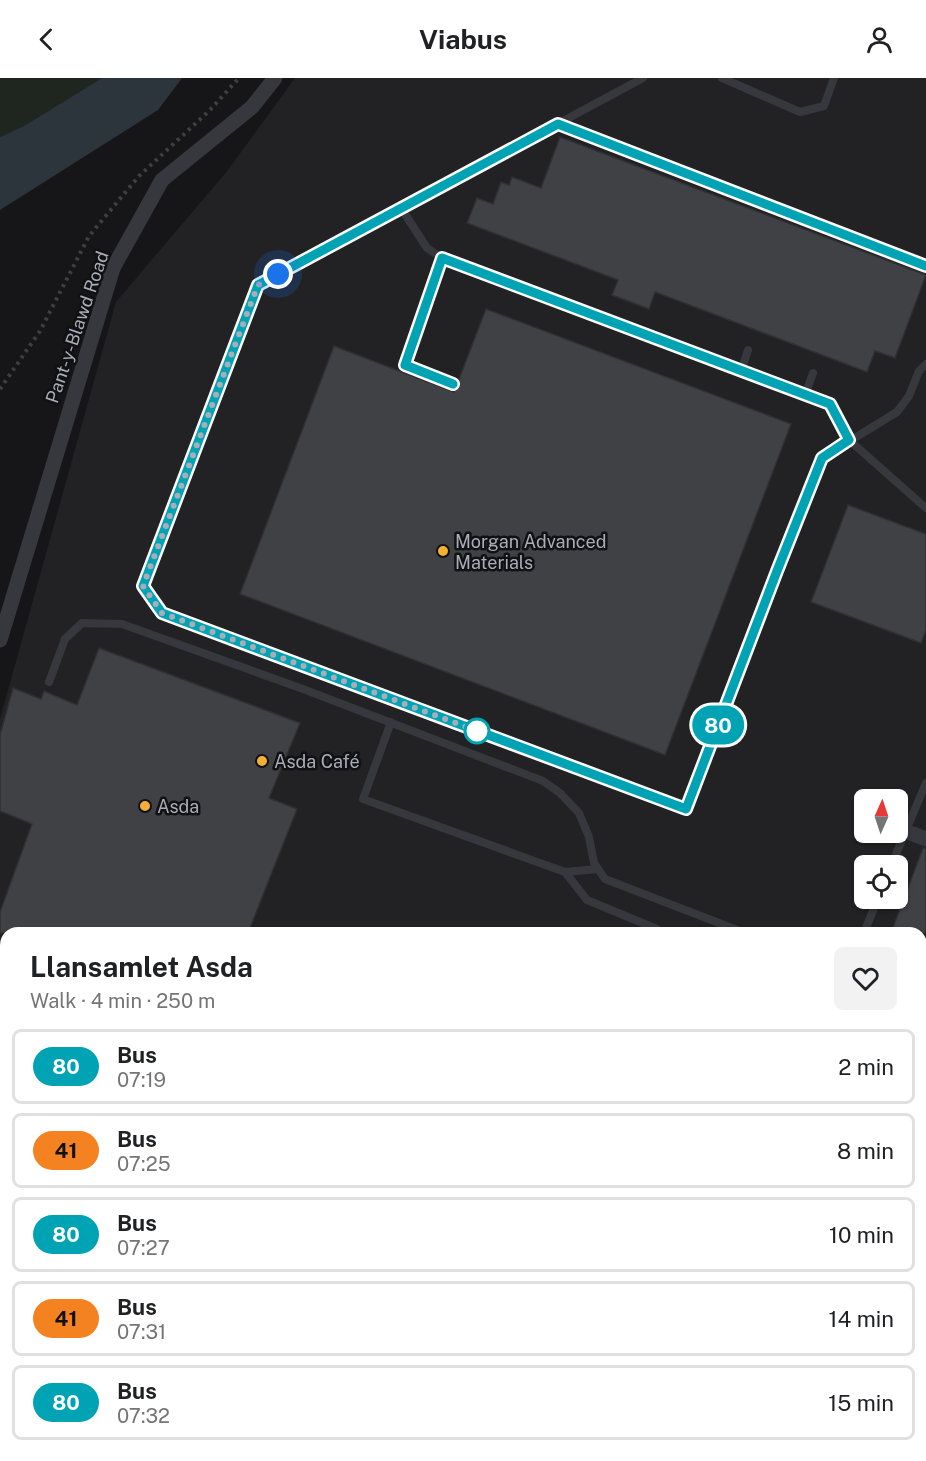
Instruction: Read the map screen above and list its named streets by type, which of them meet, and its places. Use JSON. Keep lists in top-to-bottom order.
{
  "streets": {
    "street": ["Pant-y-Blawd Road"]
  },
  "places": ["Morgan Advanced Materials", "Asda Café", "Asda"],
  "lines": ["bus line 80"],
  "north": "top",
  "page": {
    "header": "Viabus",
    "on_map": "80",
    "heading": ["Llansamlet Asda", "Walk · 4 min · 250 m"],
    "list": [
      {
        "mark": "80",
        "name": "Bus",
        "note": "07:19",
        "value": "2 min"
      },
      {
        "mark": "41",
        "name": "Bus",
        "note": "07:25",
        "value": "8 min"
      },
      {
        "mark": "80",
        "name": "Bus",
        "note": "07:27",
        "value": "10 min"
      },
      {
        "mark": "41",
        "name": "Bus",
        "note": "07:31",
        "value": "14 min"
      },
      {
        "mark": "80",
        "name": "Bus",
        "note": "07:32",
        "value": "15 min"
      }
    ]
  }
}
